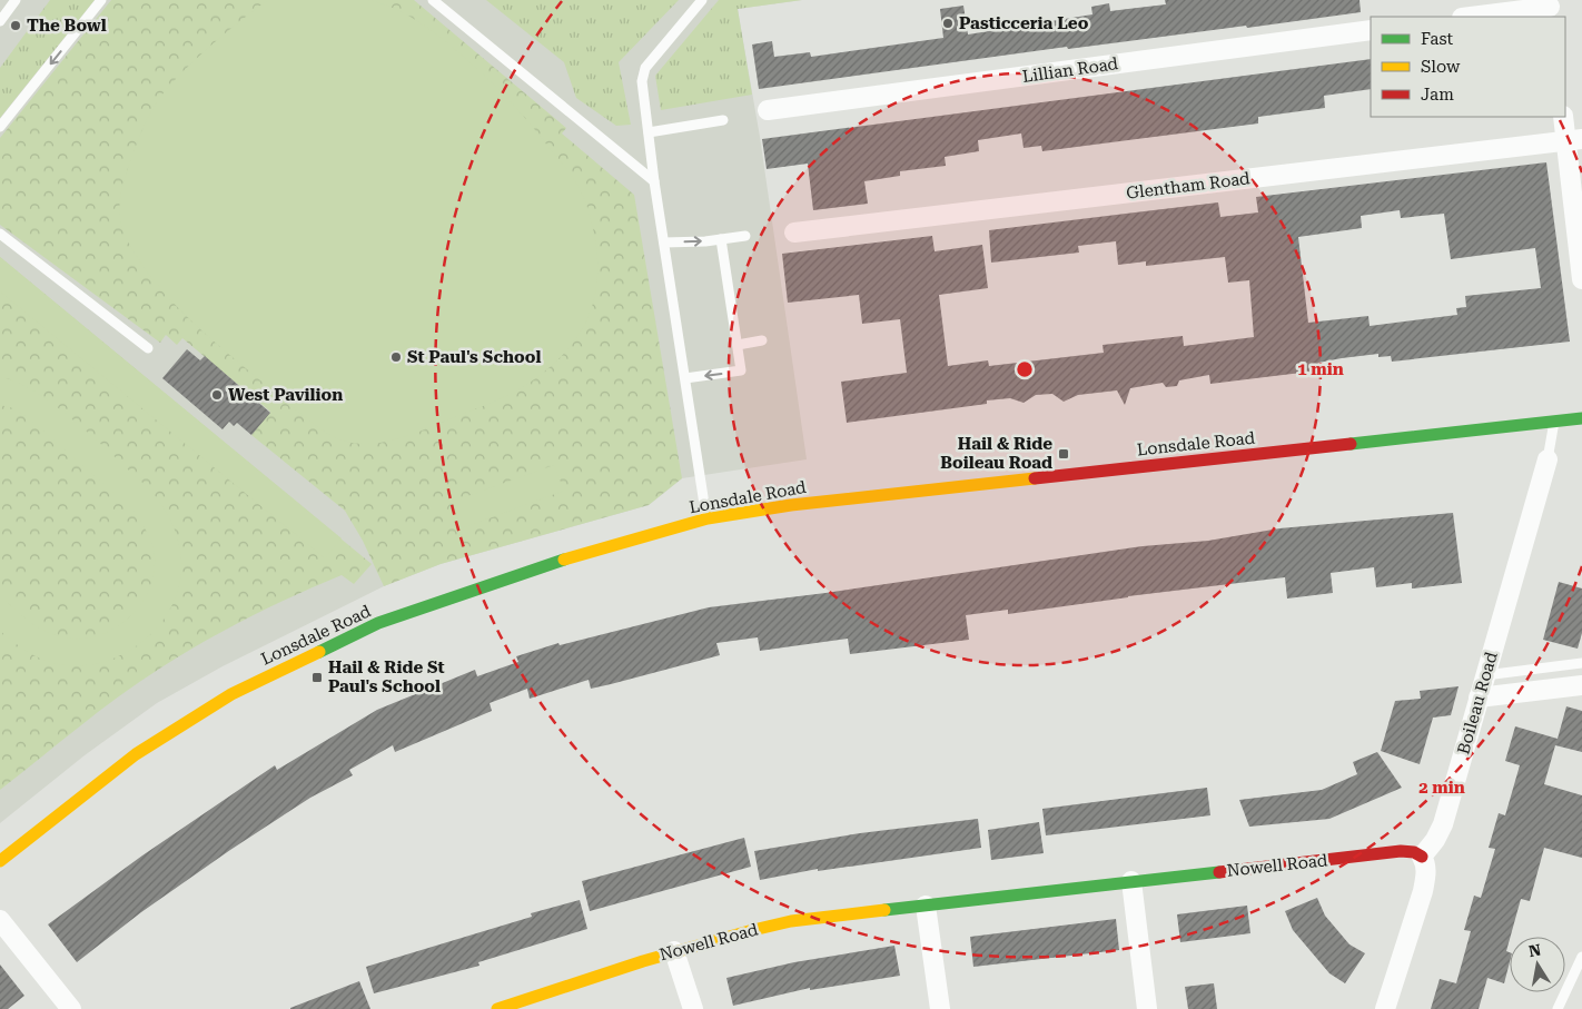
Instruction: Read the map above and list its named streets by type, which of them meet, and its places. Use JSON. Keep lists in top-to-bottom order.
{
  "streets": {
    "main road": ["Lonsdale Road", "Nowell Road"],
    "street": ["Lillian Road", "Glentham Road", "Boileau Road"]
  },
  "crossings": [
    ["Lonsdale Road", "Boileau Road"],
    ["Boileau Road", "Nowell Road"]
  ],
  "places": {
    "other": [
      "Pasticceria Leo",
      "The Bowl",
      "St Paul's School",
      "West Pavilion"
    ],
    "transit": ["Hail & Ride Boileau Road", "Hail & Ride St Paul's School"]
  },
  "legend": ["Fast", "Slow", "Jam"],
  "north": "top",
  "rings": ["1 min", "2 min"]
}
